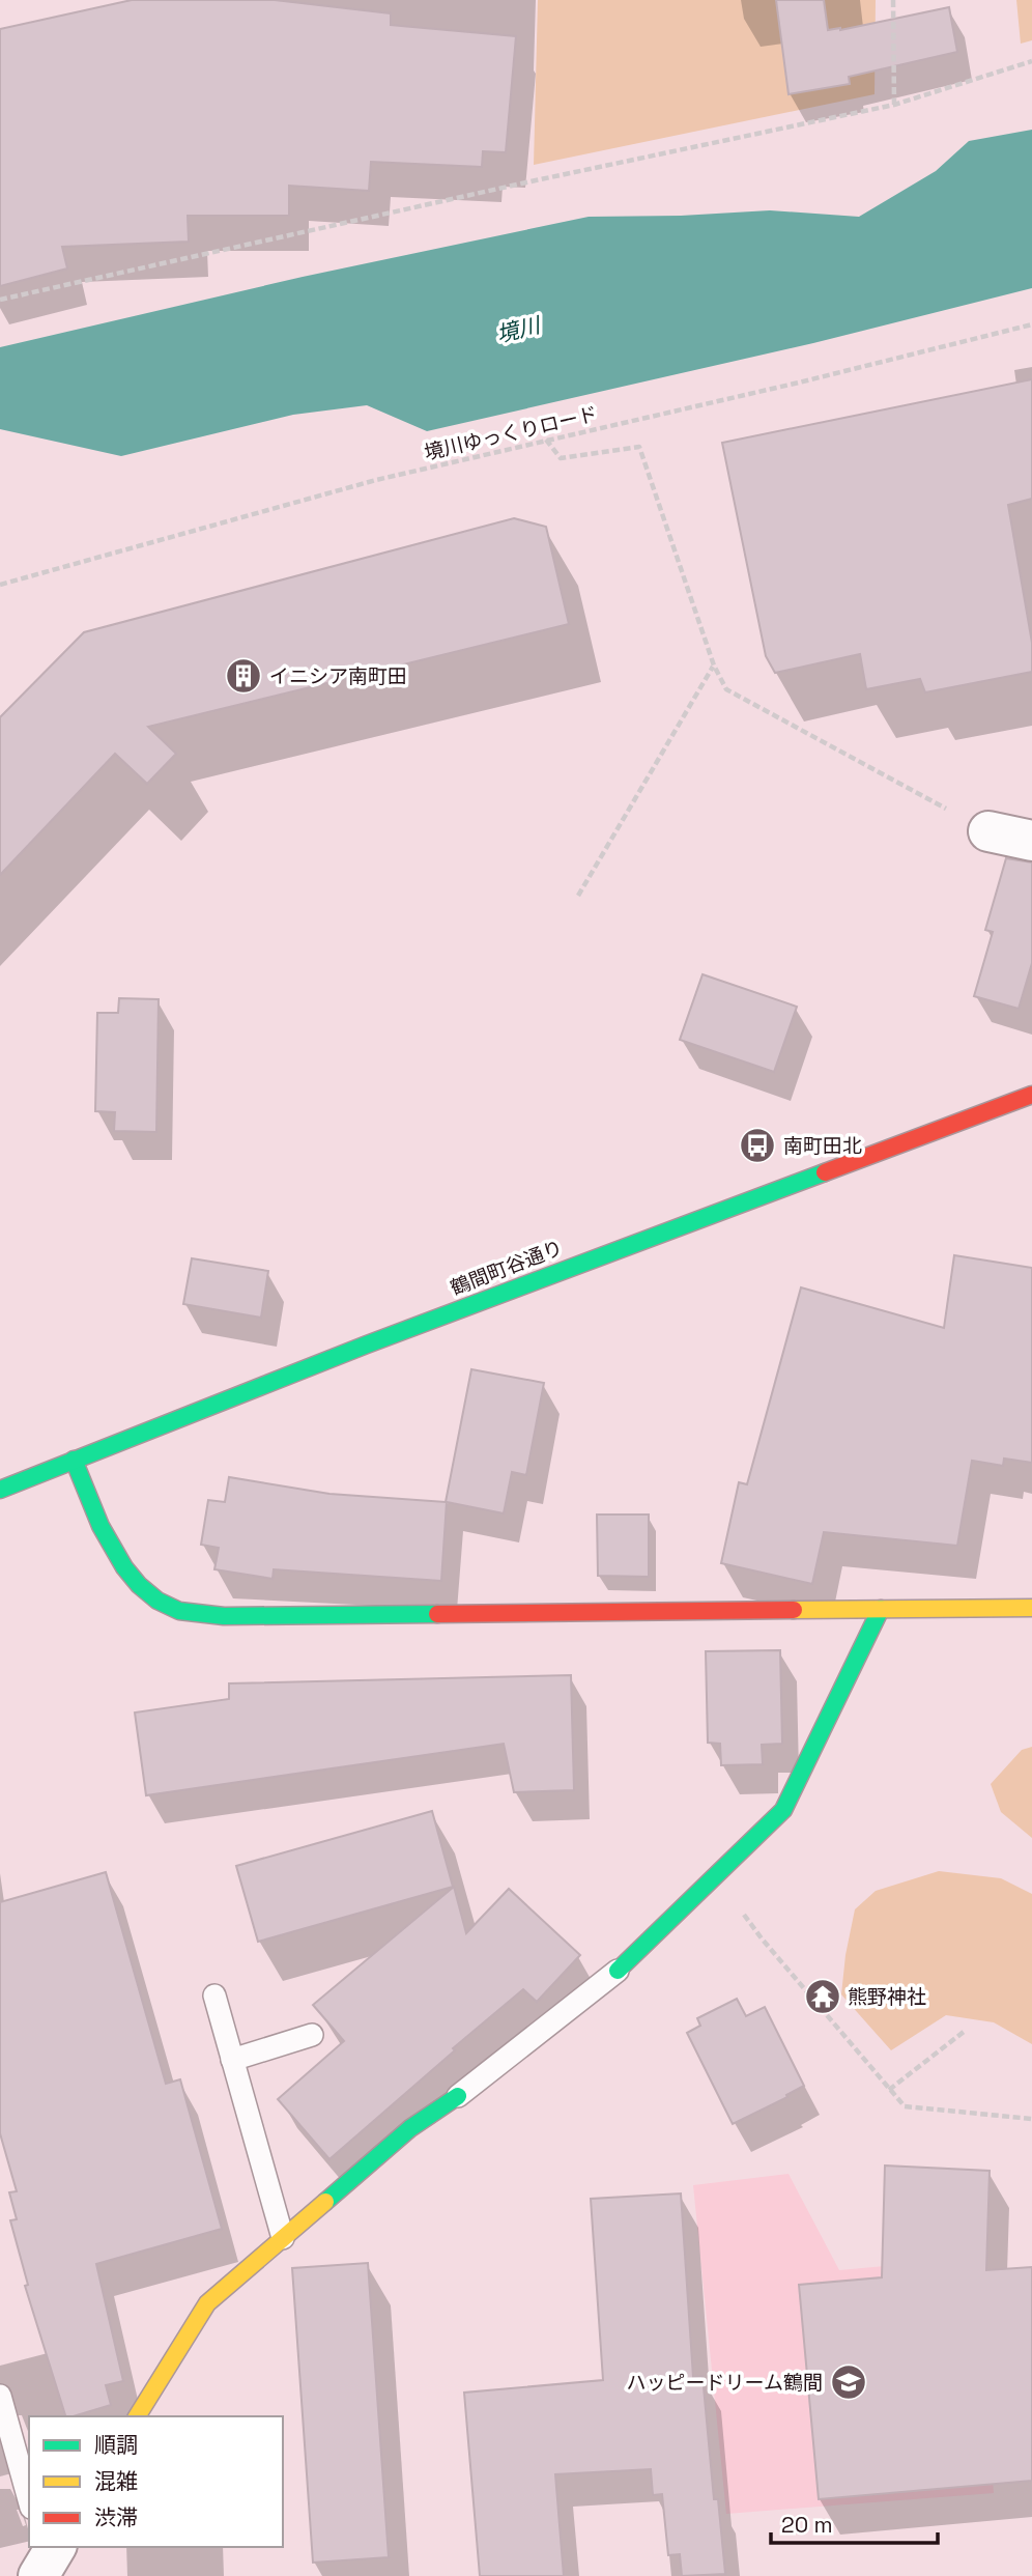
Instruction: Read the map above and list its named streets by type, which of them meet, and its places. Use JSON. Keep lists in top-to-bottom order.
{
  "streets": {
    "street": ["鶴間町谷通り"],
    "path": ["境川ゆっくりロード"]
  },
  "water": ["境川"],
  "places": {
    "building": ["イニシア南町田"],
    "bus stop": ["南町田北"],
    "temple": ["熊野神社"],
    "school or university": ["ハッピードリーム鶴間"]
  },
  "legend": ["順調", "混雑", "渋滞"],
  "scale_bar": "20 m"
}
